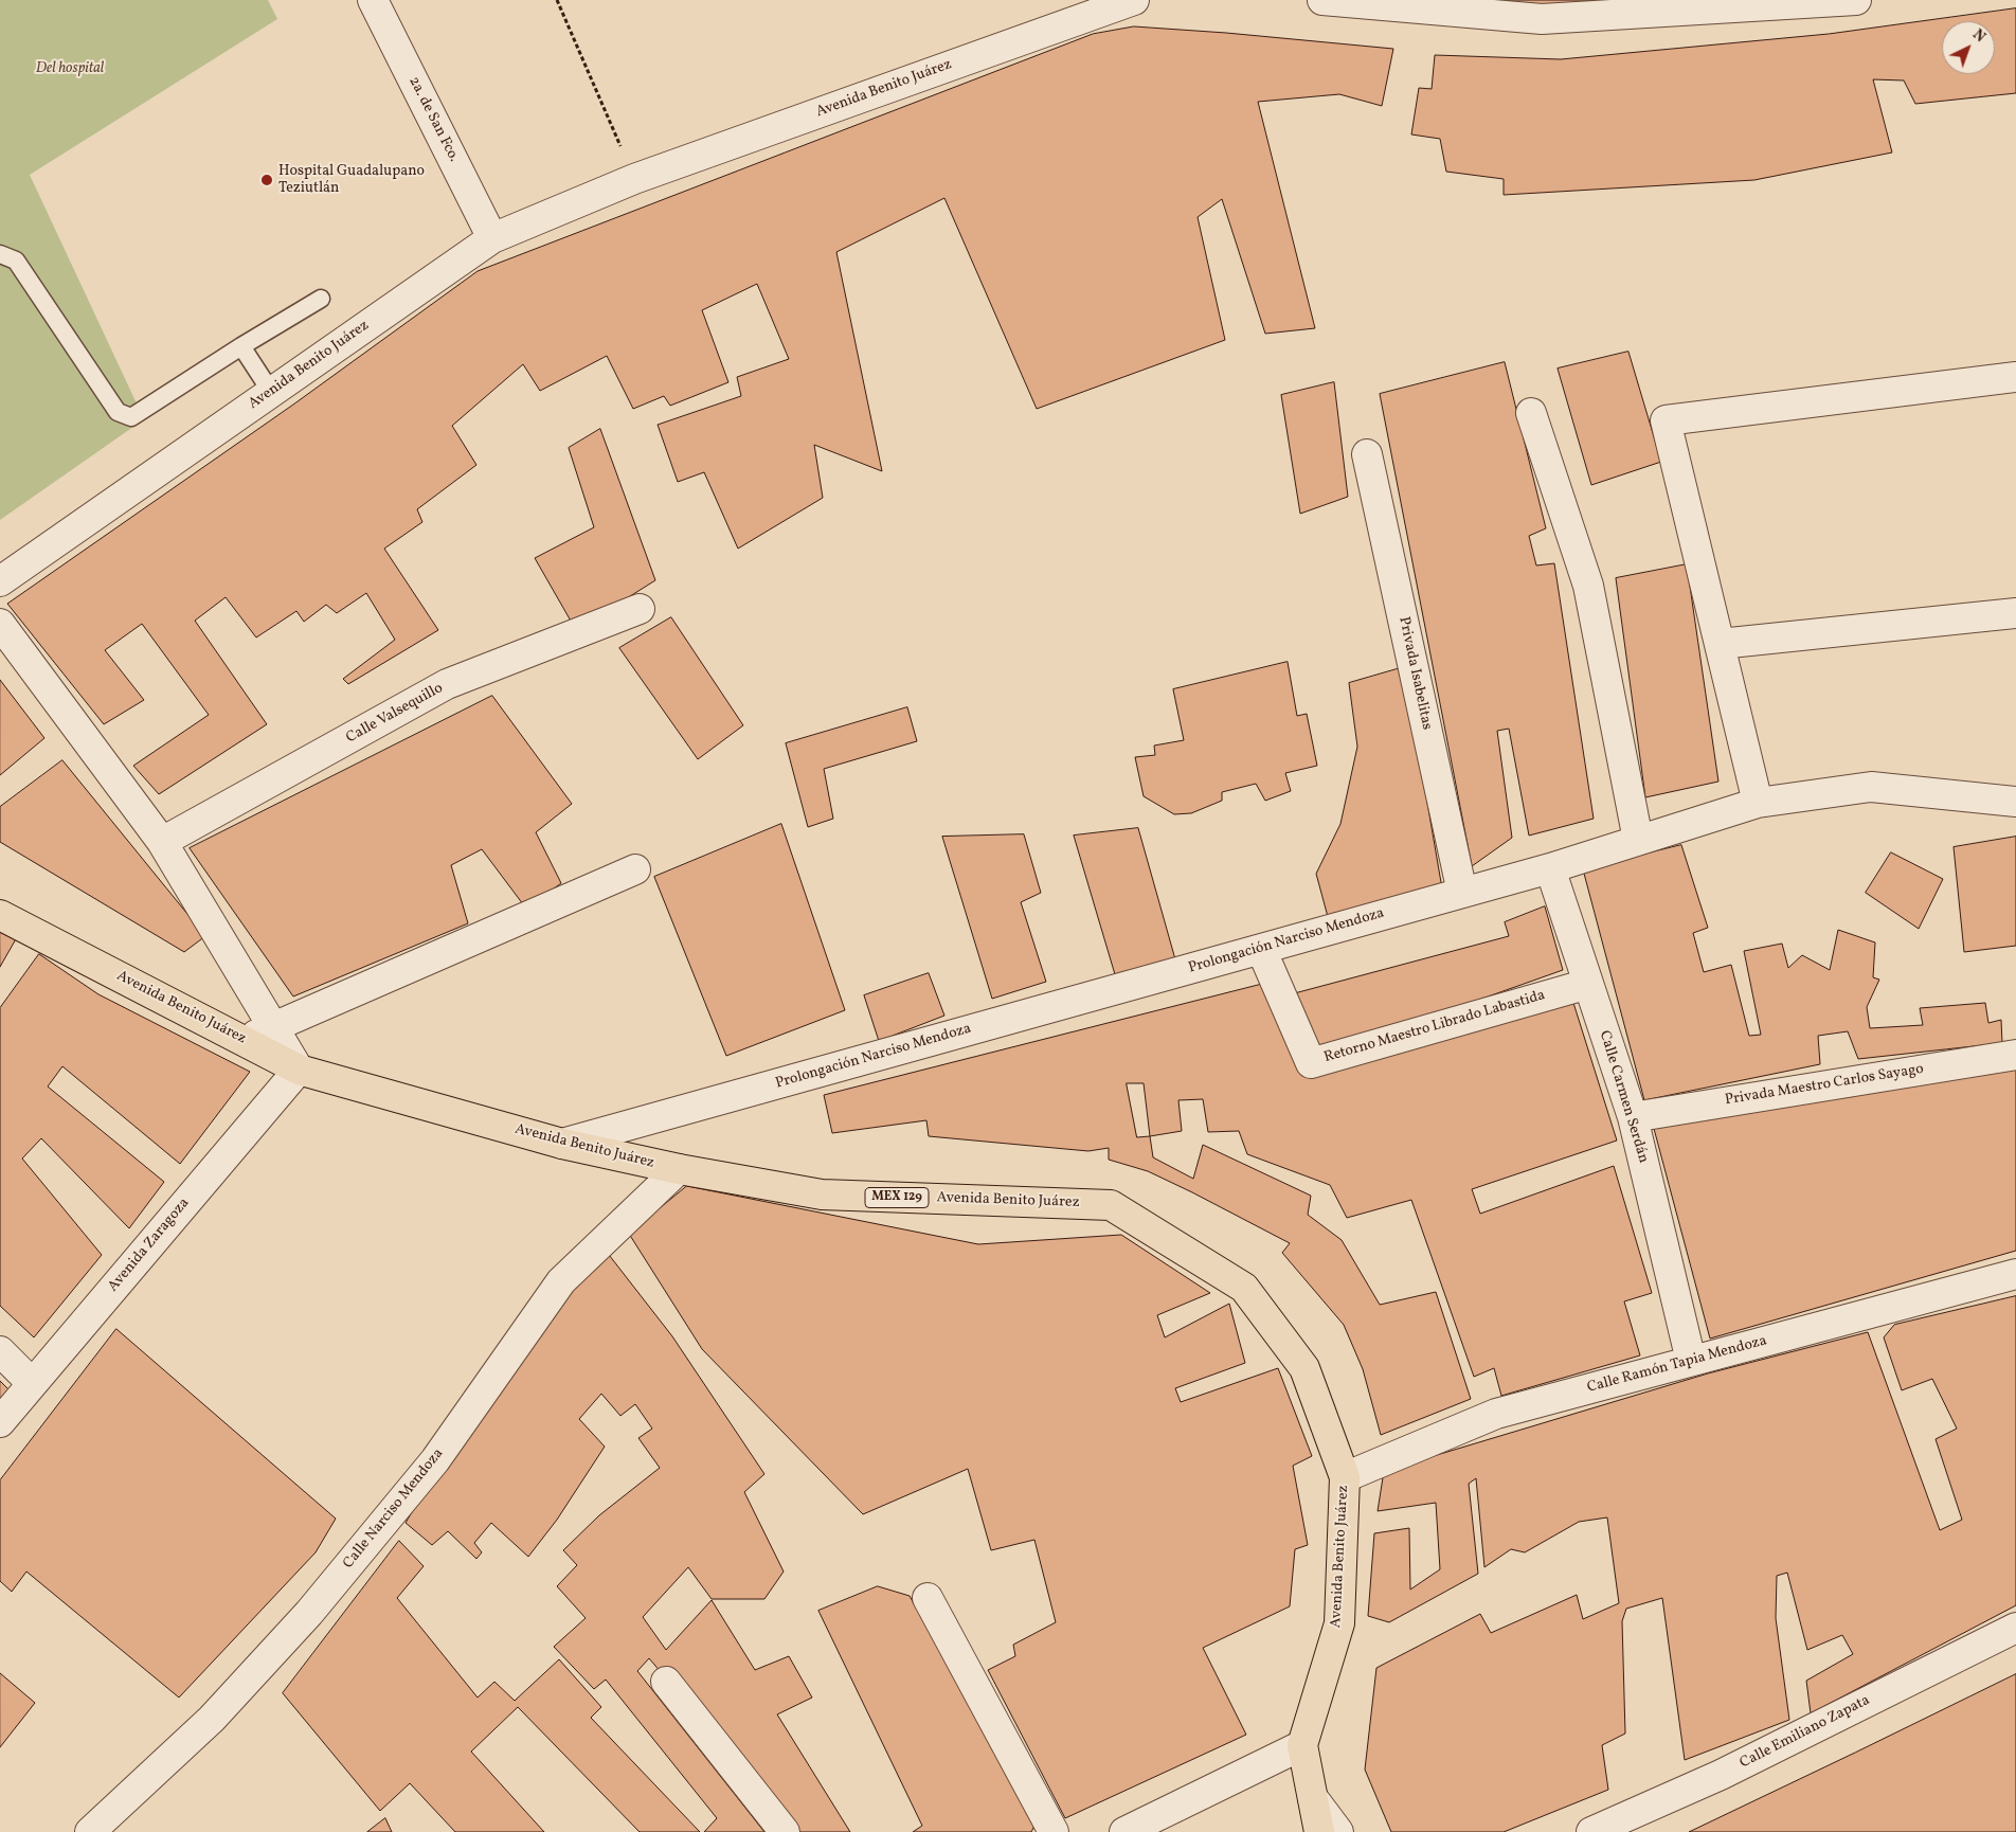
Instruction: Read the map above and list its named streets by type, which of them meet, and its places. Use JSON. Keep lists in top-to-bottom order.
{
  "streets": {
    "main road": ["Avenida Benito Juárez", "MEX 129"],
    "street": [
      "2a. de San Fco.",
      "Privada Isabelitas",
      "Calle Valsequillo",
      "Prolongación Narciso Mendoza",
      "Retorno Maestro Librado Labastida",
      "Privada Maestro Carlos Sayago",
      "Calle Carmen Serdán",
      "Avenida Zaragoza",
      "Calle Ramón Tapia Mendoza",
      "Calle Narciso Mendoza",
      "Calle Emiliano Zapata"
    ]
  },
  "crossings": [
    ["Avenida Benito Juárez", "2a. de San Fco."],
    ["Avenida Benito Juárez", "Prolongación Narciso Mendoza"],
    ["Avenida Benito Juárez", "Avenida Zaragoza"],
    ["Avenida Benito Juárez", "Calle Ramón Tapia Mendoza"],
    ["Avenida Benito Juárez", "Calle Narciso Mendoza"],
    ["Privada Isabelitas", "Prolongación Narciso Mendoza"],
    ["Prolongación Narciso Mendoza", "Retorno Maestro Librado Labastida"],
    ["Prolongación Narciso Mendoza", "Calle Carmen Serdán"],
    ["Retorno Maestro Librado Labastida", "Calle Carmen Serdán"],
    ["Privada Maestro Carlos Sayago", "Calle Carmen Serdán"],
    ["Calle Carmen Serdán", "Calle Ramón Tapia Mendoza"]
  ],
  "parks": ["Del hospital"],
  "places": ["Hospital Guadalupano Teziutlán"],
  "north": "top right"
}
